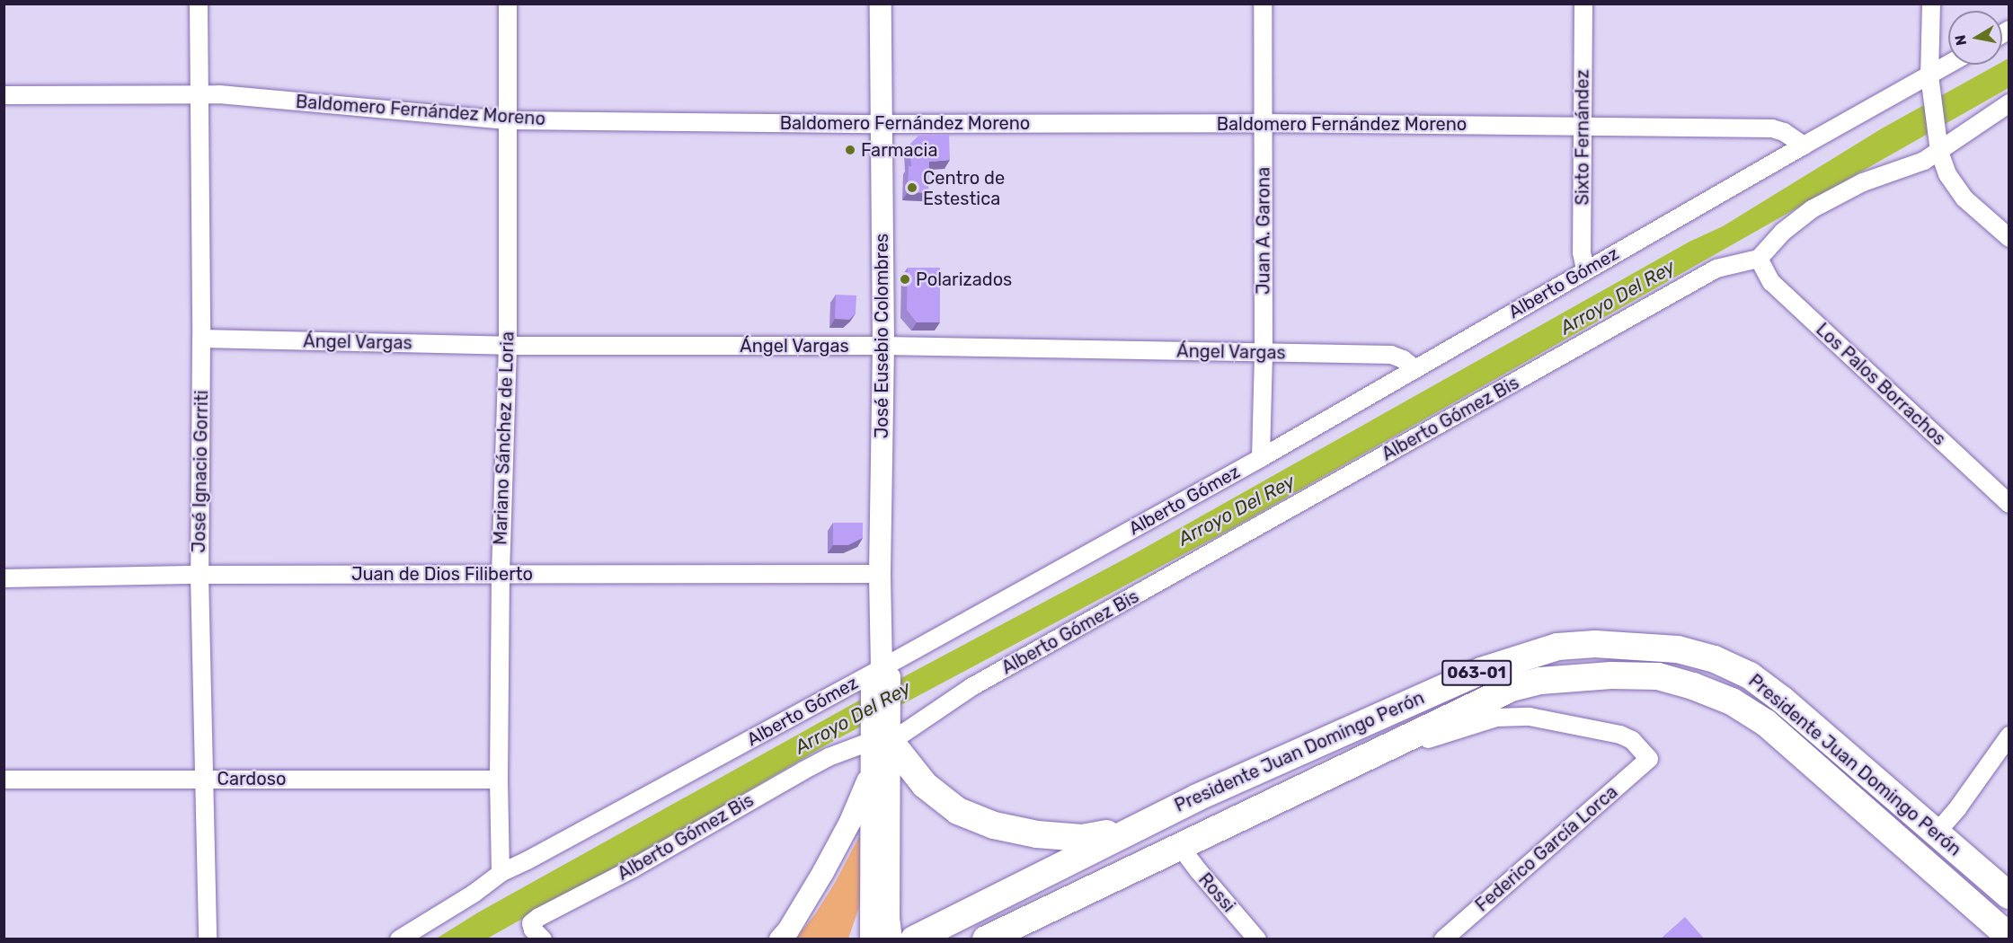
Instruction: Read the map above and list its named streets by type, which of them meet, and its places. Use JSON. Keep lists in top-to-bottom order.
{
  "streets": {
    "main road": ["063-01", "Presidente Juan Domingo Perón"],
    "street": [
      "Baldomero Fernández Moreno",
      "Sixto Fernández",
      "Juan A. Garona",
      "Alberto Gómez",
      "José Eusebio Colombres",
      "Ángel Vargas",
      "Los Palos Borrachos",
      "Alberto Gómez Bis",
      "Mariano Sánchez de Loria",
      "José Ignacio Gorriti",
      "Juan de Dios Filiberto",
      "Cardoso",
      "Federico García Lorca",
      "Rossi"
    ]
  },
  "crossings": [
    ["Baldomero Fernández Moreno", "Sixto Fernández"],
    ["Baldomero Fernández Moreno", "Juan A. Garona"],
    ["Baldomero Fernández Moreno", "Alberto Gómez"],
    ["Baldomero Fernández Moreno", "José Eusebio Colombres"],
    ["Baldomero Fernández Moreno", "Mariano Sánchez de Loria"],
    ["Baldomero Fernández Moreno", "José Ignacio Gorriti"],
    ["Sixto Fernández", "Alberto Gómez"],
    ["Juan A. Garona", "Alberto Gómez"],
    ["Juan A. Garona", "Ángel Vargas"],
    ["Alberto Gómez", "José Eusebio Colombres"],
    ["Alberto Gómez", "Ángel Vargas"],
    ["Alberto Gómez", "Mariano Sánchez de Loria"],
    ["José Eusebio Colombres", "Ángel Vargas"],
    ["José Eusebio Colombres", "Alberto Gómez Bis"],
    ["José Eusebio Colombres", "Juan de Dios Filiberto"],
    ["Ángel Vargas", "Mariano Sánchez de Loria"],
    ["Ángel Vargas", "José Ignacio Gorriti"],
    ["Los Palos Borrachos", "Alberto Gómez Bis"],
    ["Mariano Sánchez de Loria", "Juan de Dios Filiberto"],
    ["Mariano Sánchez de Loria", "Cardoso"],
    ["José Ignacio Gorriti", "Juan de Dios Filiberto"],
    ["José Ignacio Gorriti", "Cardoso"],
    ["Presidente Juan Domingo Perón", "Federico García Lorca"],
    ["Presidente Juan Domingo Perón", "Rossi"]
  ],
  "water": ["Arroyo Del Rey"],
  "places": ["Farmacia", "Centro de Estestica", "Polarizados"],
  "north": "left"
}
